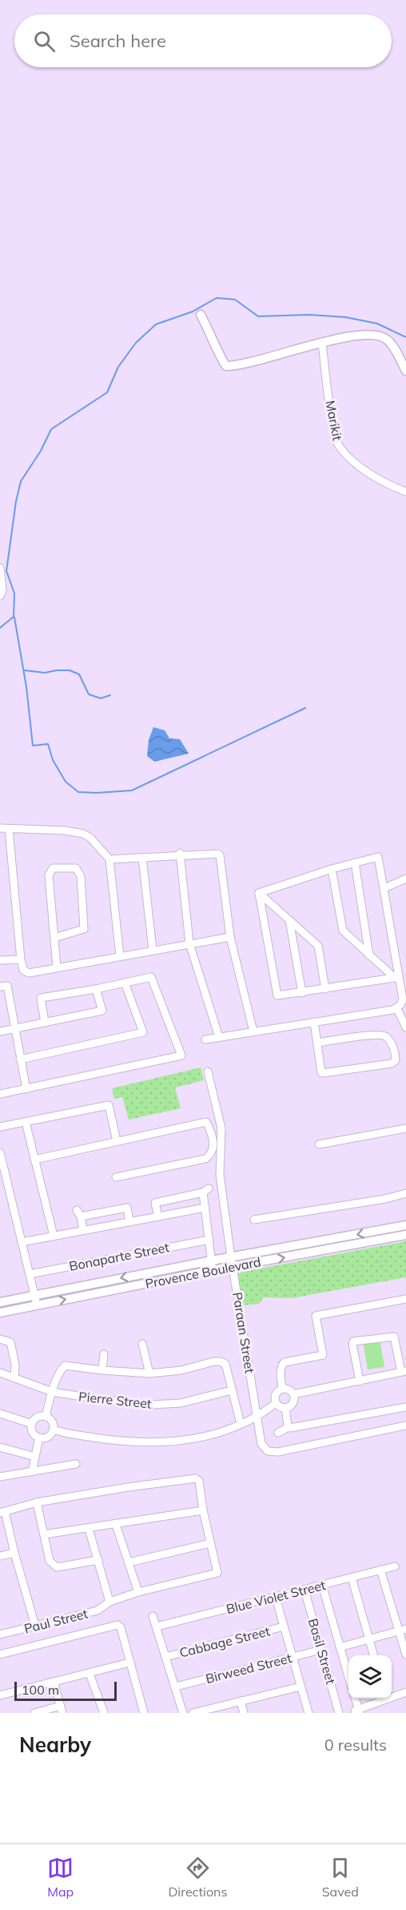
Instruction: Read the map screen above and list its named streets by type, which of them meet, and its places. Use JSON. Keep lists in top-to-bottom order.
{
  "streets": {
    "street": [
      "Marikit",
      "Bonaparte Street",
      "Provence Boulevard",
      "Paraan Street",
      "Pierre Street",
      "Blue Violet Street",
      "Paul Street",
      "Cabbage Street",
      "Basil Street",
      "Birweed Street"
    ]
  },
  "crossings": [
    ["Provence Boulevard", "Paraan Street"],
    ["Blue Violet Street", "Basil Street"],
    ["Basil Street", "Birweed Street"]
  ],
  "scale_bar": "100 m",
  "page": {
    "search": "Search here",
    "scale": "100 m",
    "heading": ["Nearby", "0 results"],
    "nav": ["Map", "Directions", "Saved"]
  }
}
